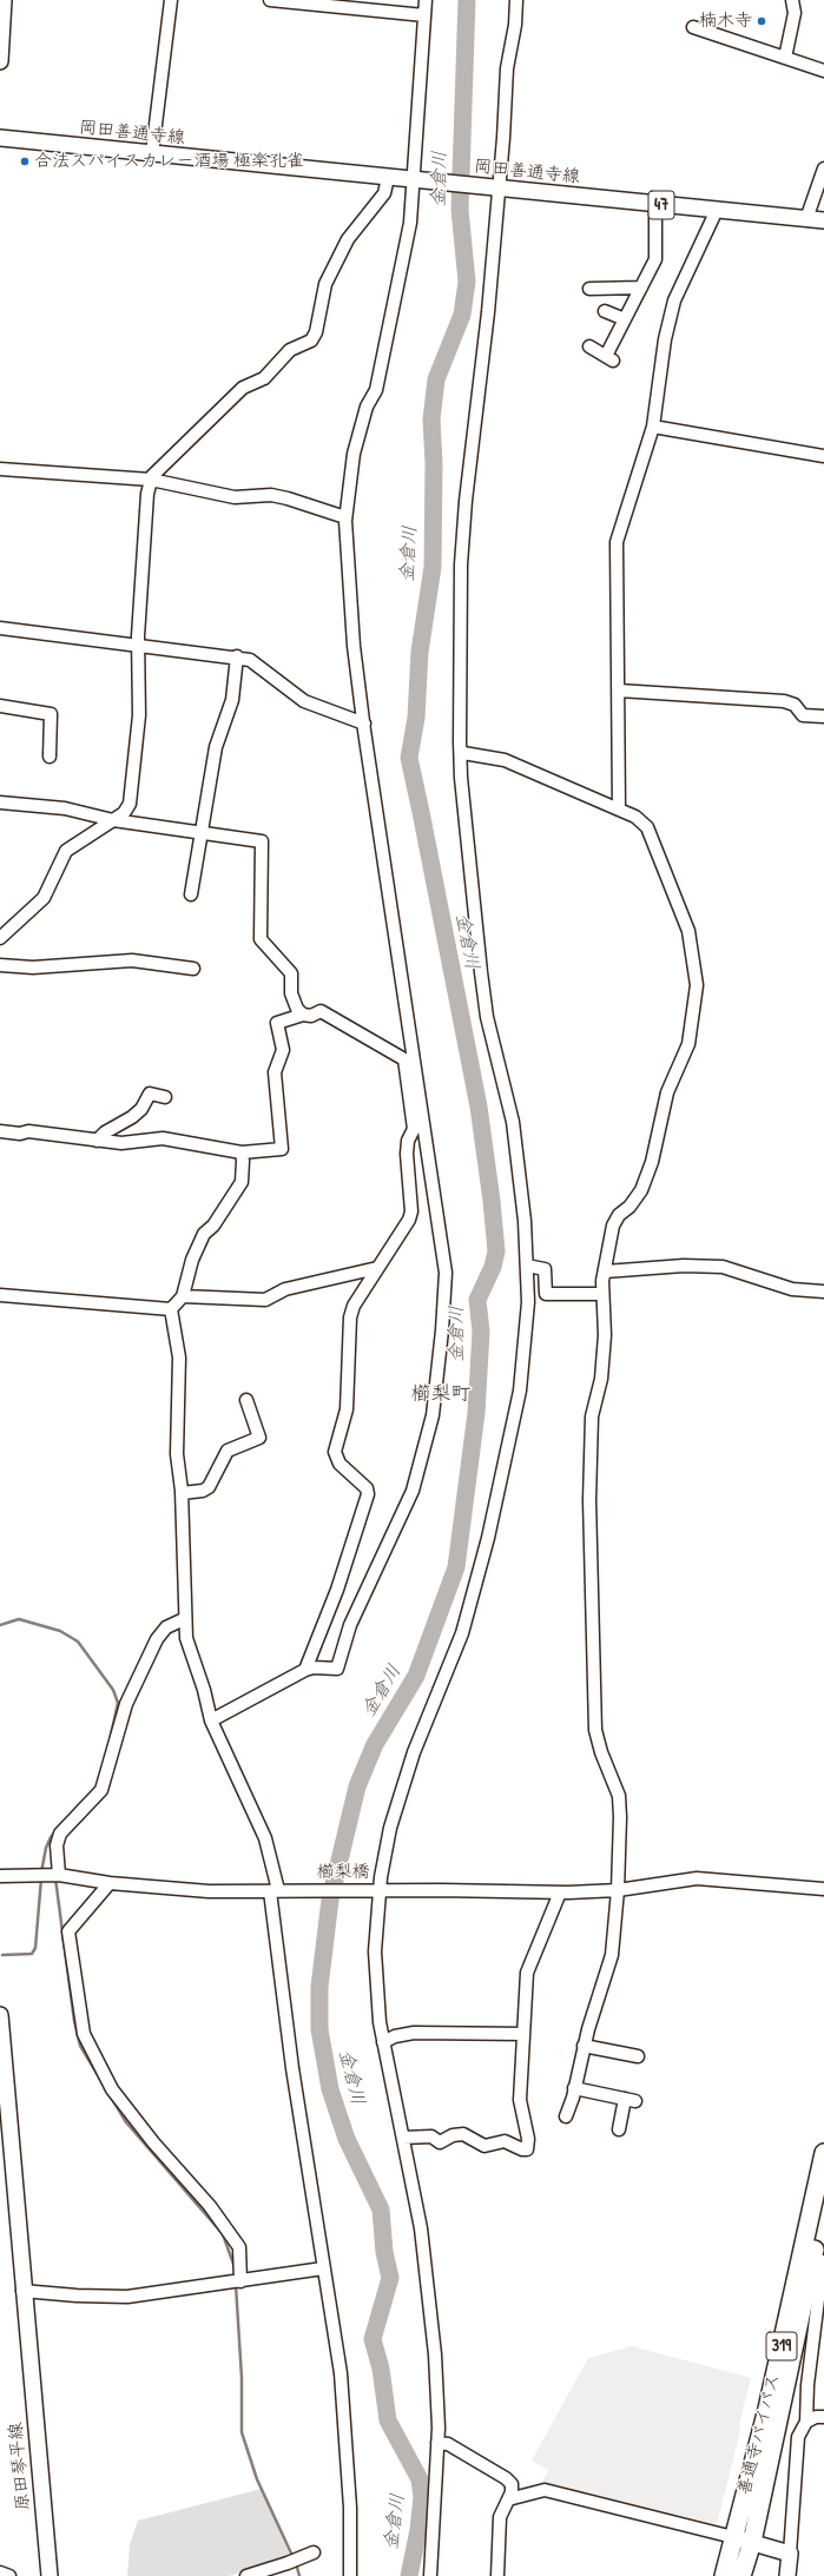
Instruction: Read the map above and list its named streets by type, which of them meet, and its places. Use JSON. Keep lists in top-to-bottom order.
{
  "streets": {
    "highway": ["319", "善通寺バイパス"],
    "main road": ["岡田善通寺線", "47", "原田琴平線"],
    "street": ["櫛梨橋"]
  },
  "districts": ["櫛梨町"],
  "water": ["金倉川"],
  "places": ["楠木寺", "合法スパイスカレー酒場 極楽孔雀"]
}
